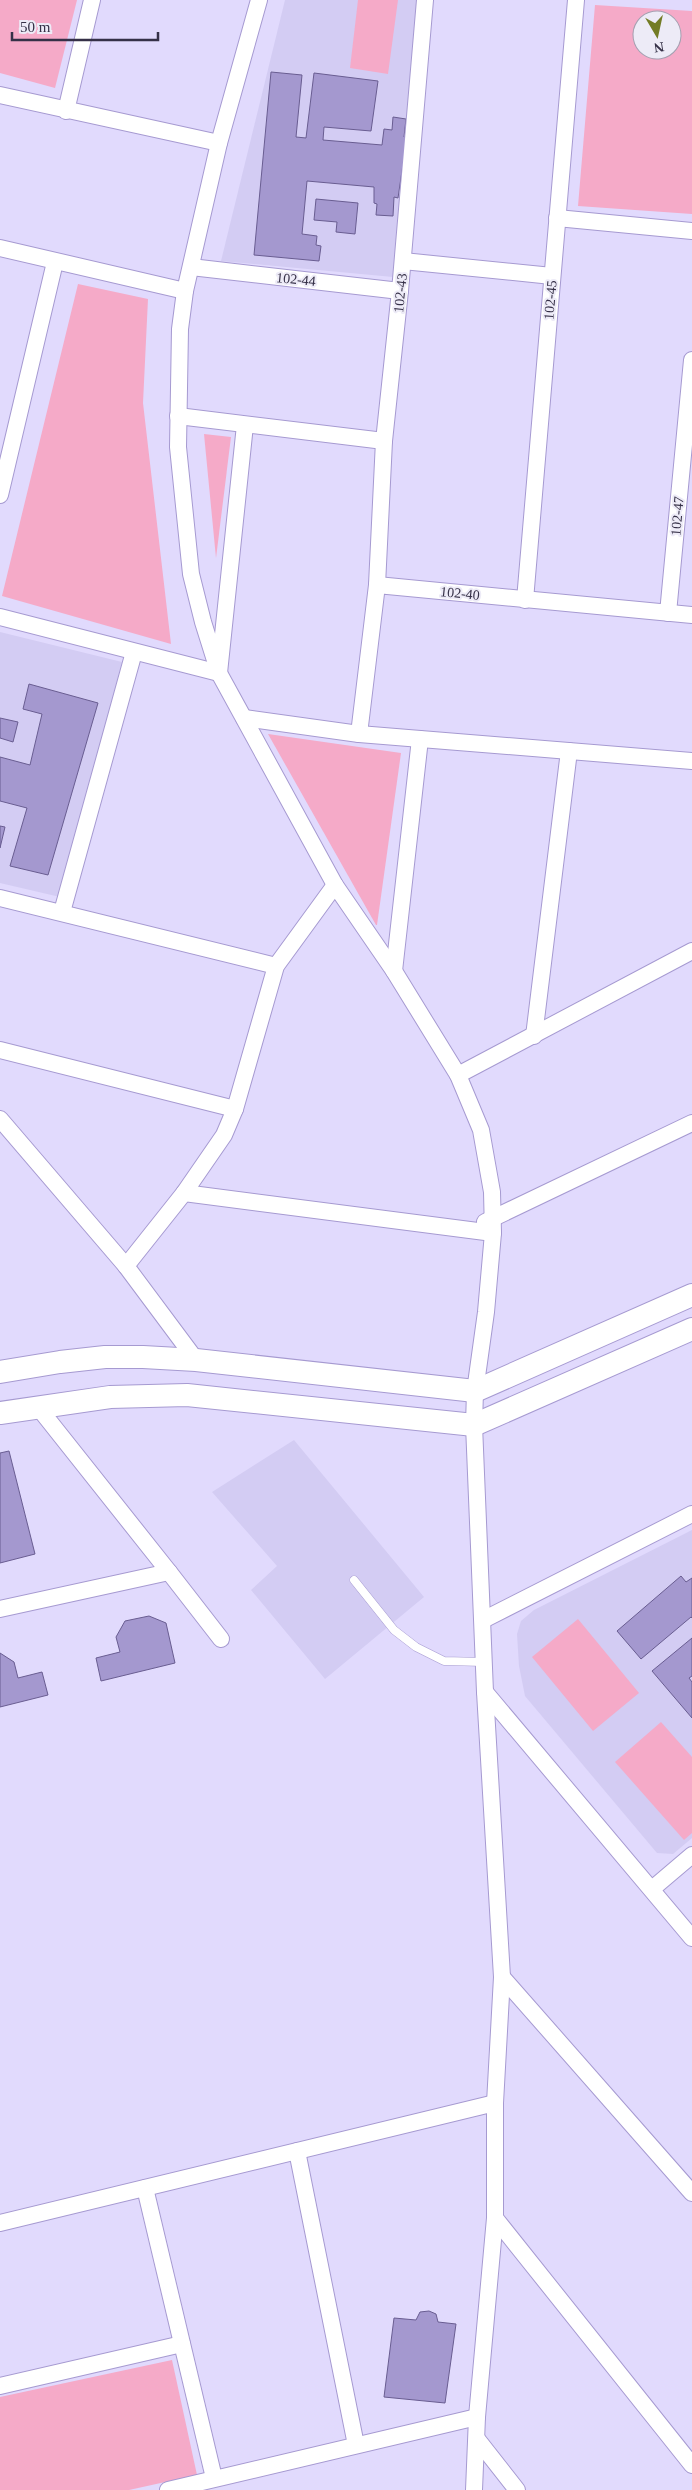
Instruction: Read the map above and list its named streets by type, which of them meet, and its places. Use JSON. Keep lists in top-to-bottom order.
{
  "streets": {
    "street": [
      "102-44",
      "102-43",
      "102-45",
      "102-47",
      "102-40"
    ]
  },
  "crossings": [
    ["102-44", "102-43"],
    ["102-43", "102-40"],
    ["102-45", "102-40"],
    ["102-47", "102-40"]
  ],
  "scale_bar": "50 m",
  "north": "bottom"
}
